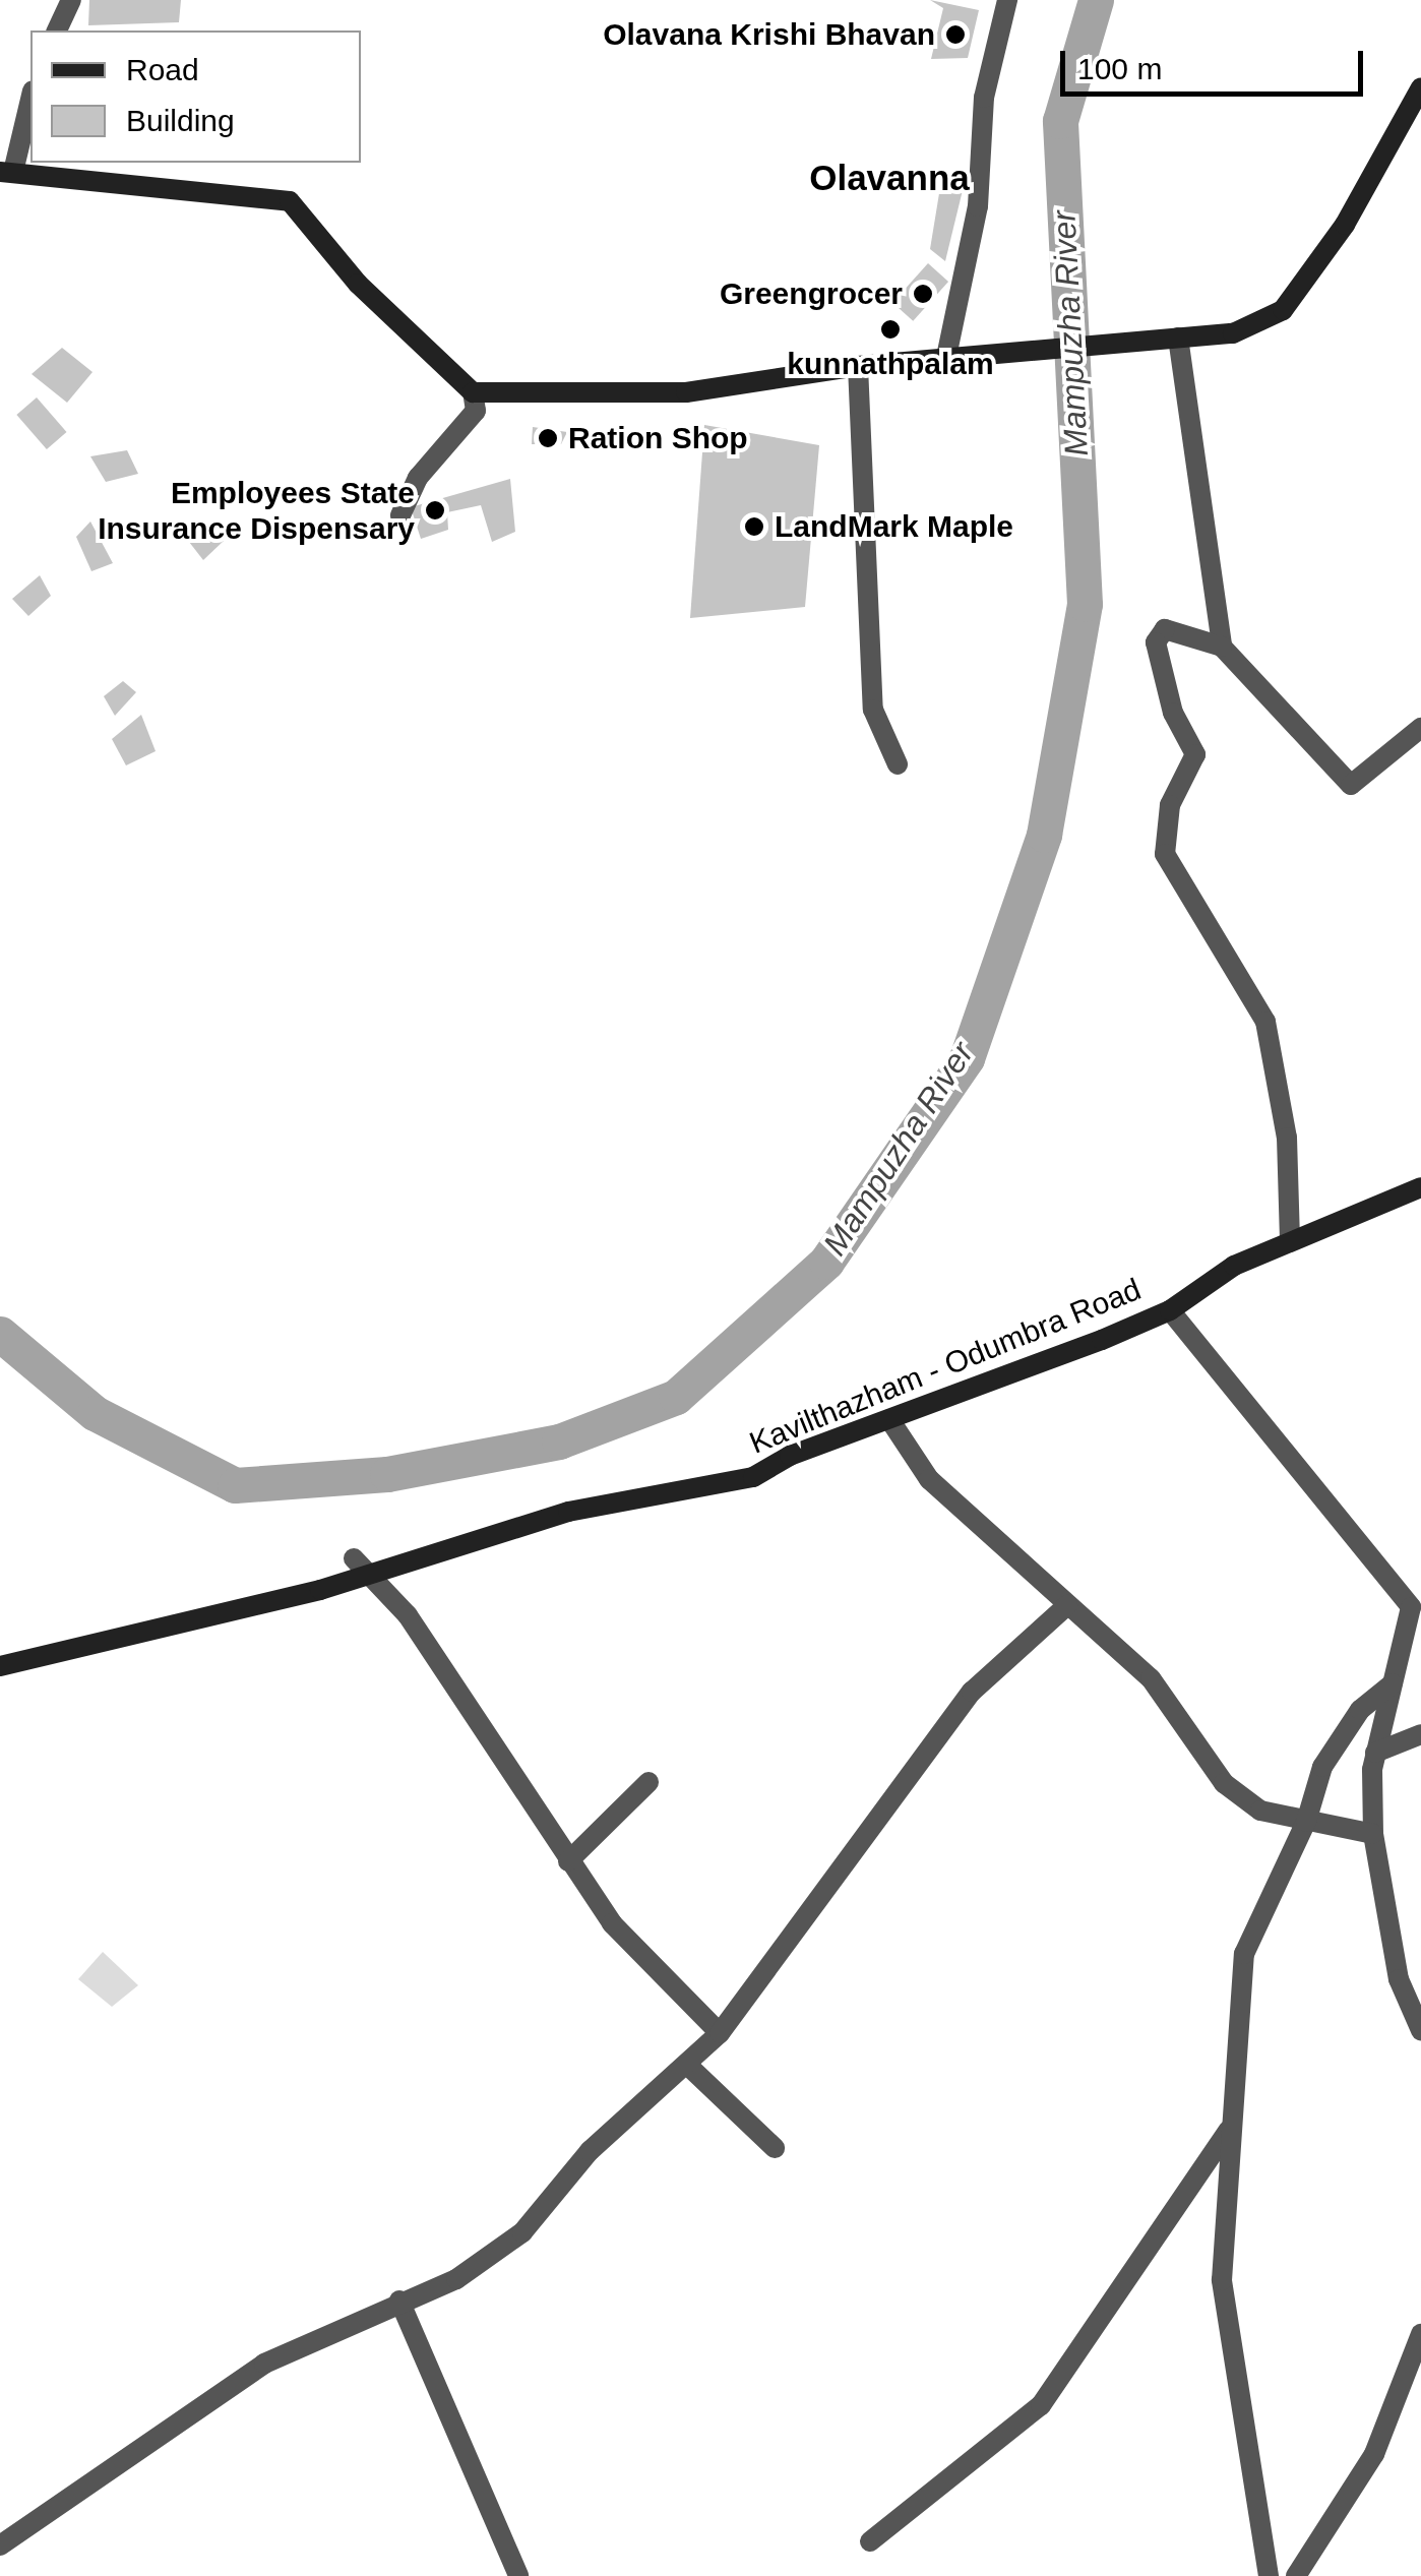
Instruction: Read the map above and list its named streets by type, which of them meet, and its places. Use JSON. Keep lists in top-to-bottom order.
{
  "streets": {
    "main road": ["Kavilthazham - Odumbra Road"]
  },
  "districts": ["Olavanna"],
  "water": ["Mampuzha River"],
  "places": [
    "Olavana Krishi Bhavan",
    "Greengrocer",
    "kunnathpalam",
    "Ration Shop",
    "Employees State Insurance Dispensary",
    "LandMark Maple"
  ],
  "legend": ["Road", "Building"],
  "scale_bar": "100 m"
}
